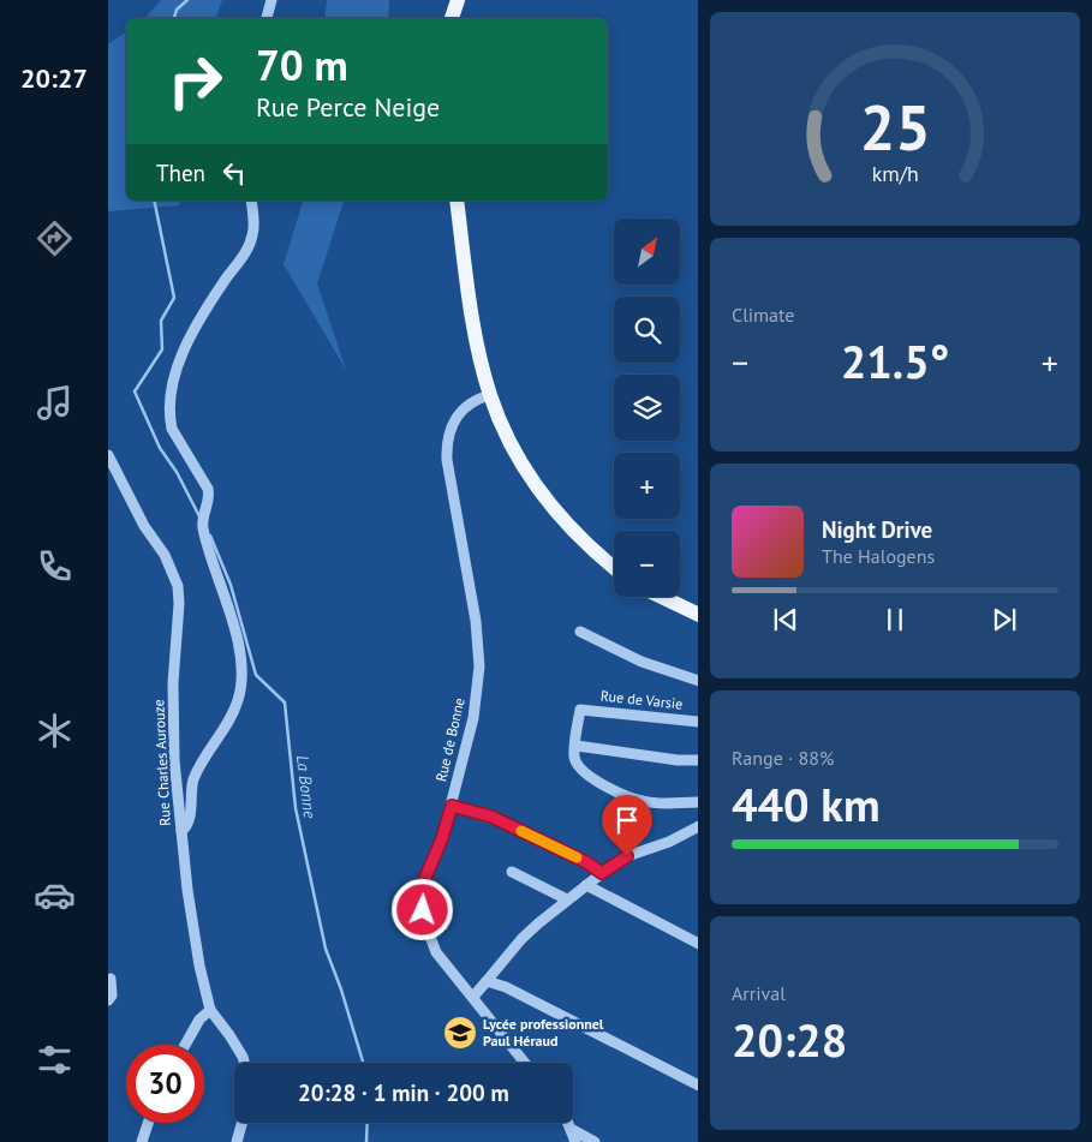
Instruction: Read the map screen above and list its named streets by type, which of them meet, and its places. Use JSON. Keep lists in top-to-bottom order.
{
  "streets": {
    "street": ["Rue de Varsie", "Rue de Bonne", "Rue Charles Aurouze"]
  },
  "water": ["La Bonne"],
  "places": {
    "school or university": ["Lycée professionnel Paul Héraud"]
  },
  "north": "top right",
  "page": {
    "tabs": "20:27",
    "turn": ["70 m", "Rue Perce Neige"],
    "then": "Then",
    "map_buttons": ["+", "−"],
    "tile": [
      "Climate",
      ["Range · 88%", "440 km"],
      ["Arrival", "20:28"]
    ],
    "heat": ["−", "21.5°", "+"],
    "song": ["Night Drive", "The Halogens"],
    "limit": "30",
    "trip": "20:28 · 1 min · 200 m",
    "gauge": ["25", "km/h"]
  }
}
